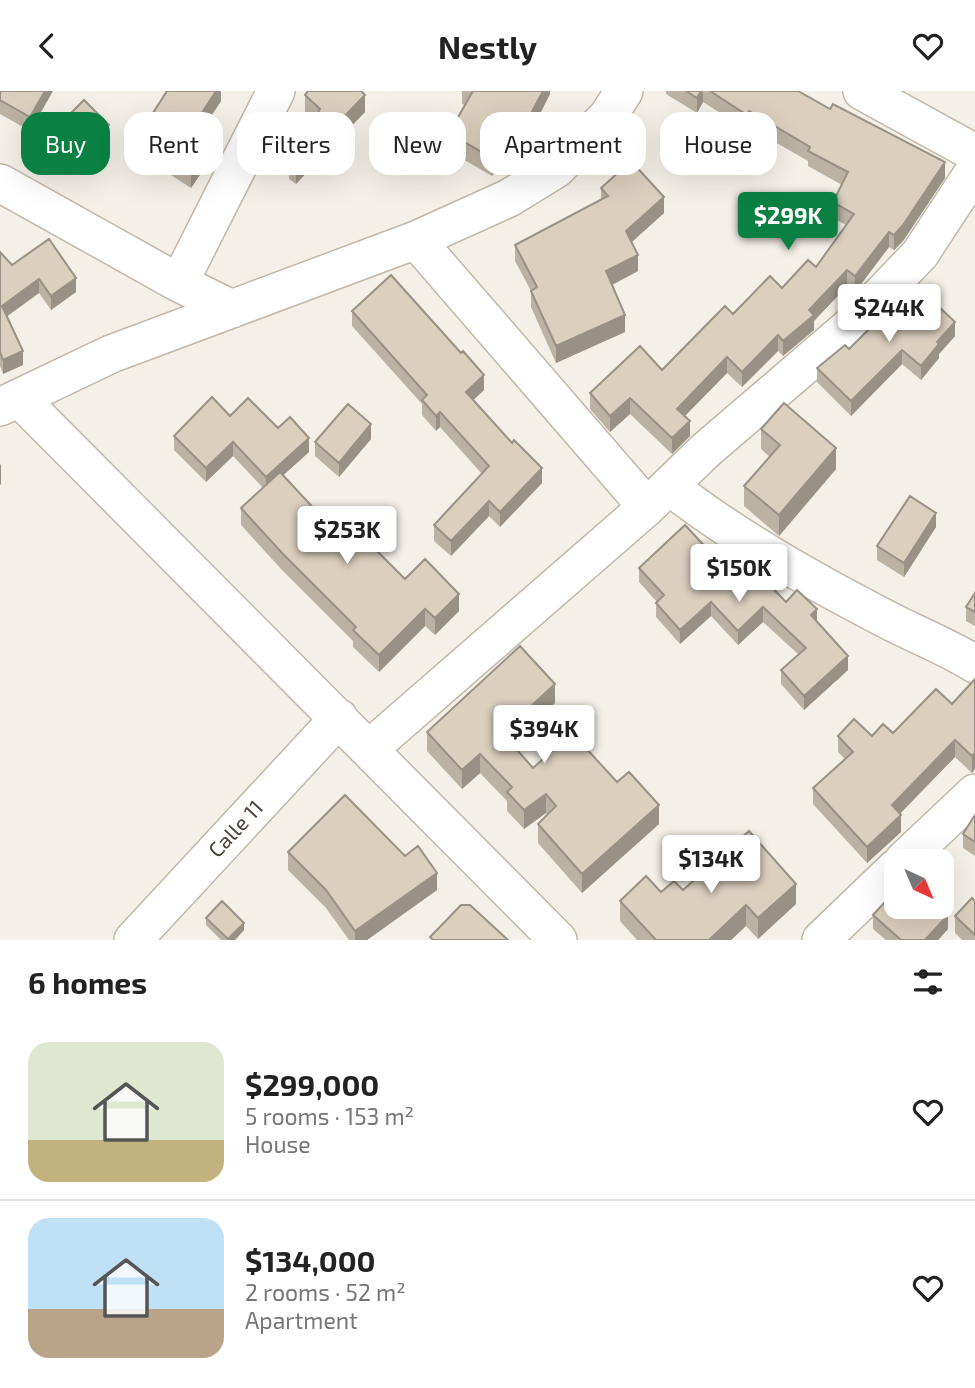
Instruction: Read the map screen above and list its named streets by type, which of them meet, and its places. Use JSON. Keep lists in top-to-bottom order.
{
  "streets": {
    "street": ["Calle 11"]
  },
  "north": "bottom right",
  "page": {
    "header": "Nestly",
    "chip": [
      "Buy",
      "Rent",
      "Filters",
      "New",
      "Apartment",
      "House"
    ],
    "price": [
      "$299K",
      "$244K",
      "$253K",
      "$150K",
      "$394K",
      "$134K"
    ],
    "heading": "6 homes",
    "list": [
      {
        "name": "$299,000",
        "note": "5 rooms · 153 m² · House"
      },
      {
        "name": "$134,000",
        "note": "2 rooms · 52 m² · Apartment"
      }
    ]
  }
}
